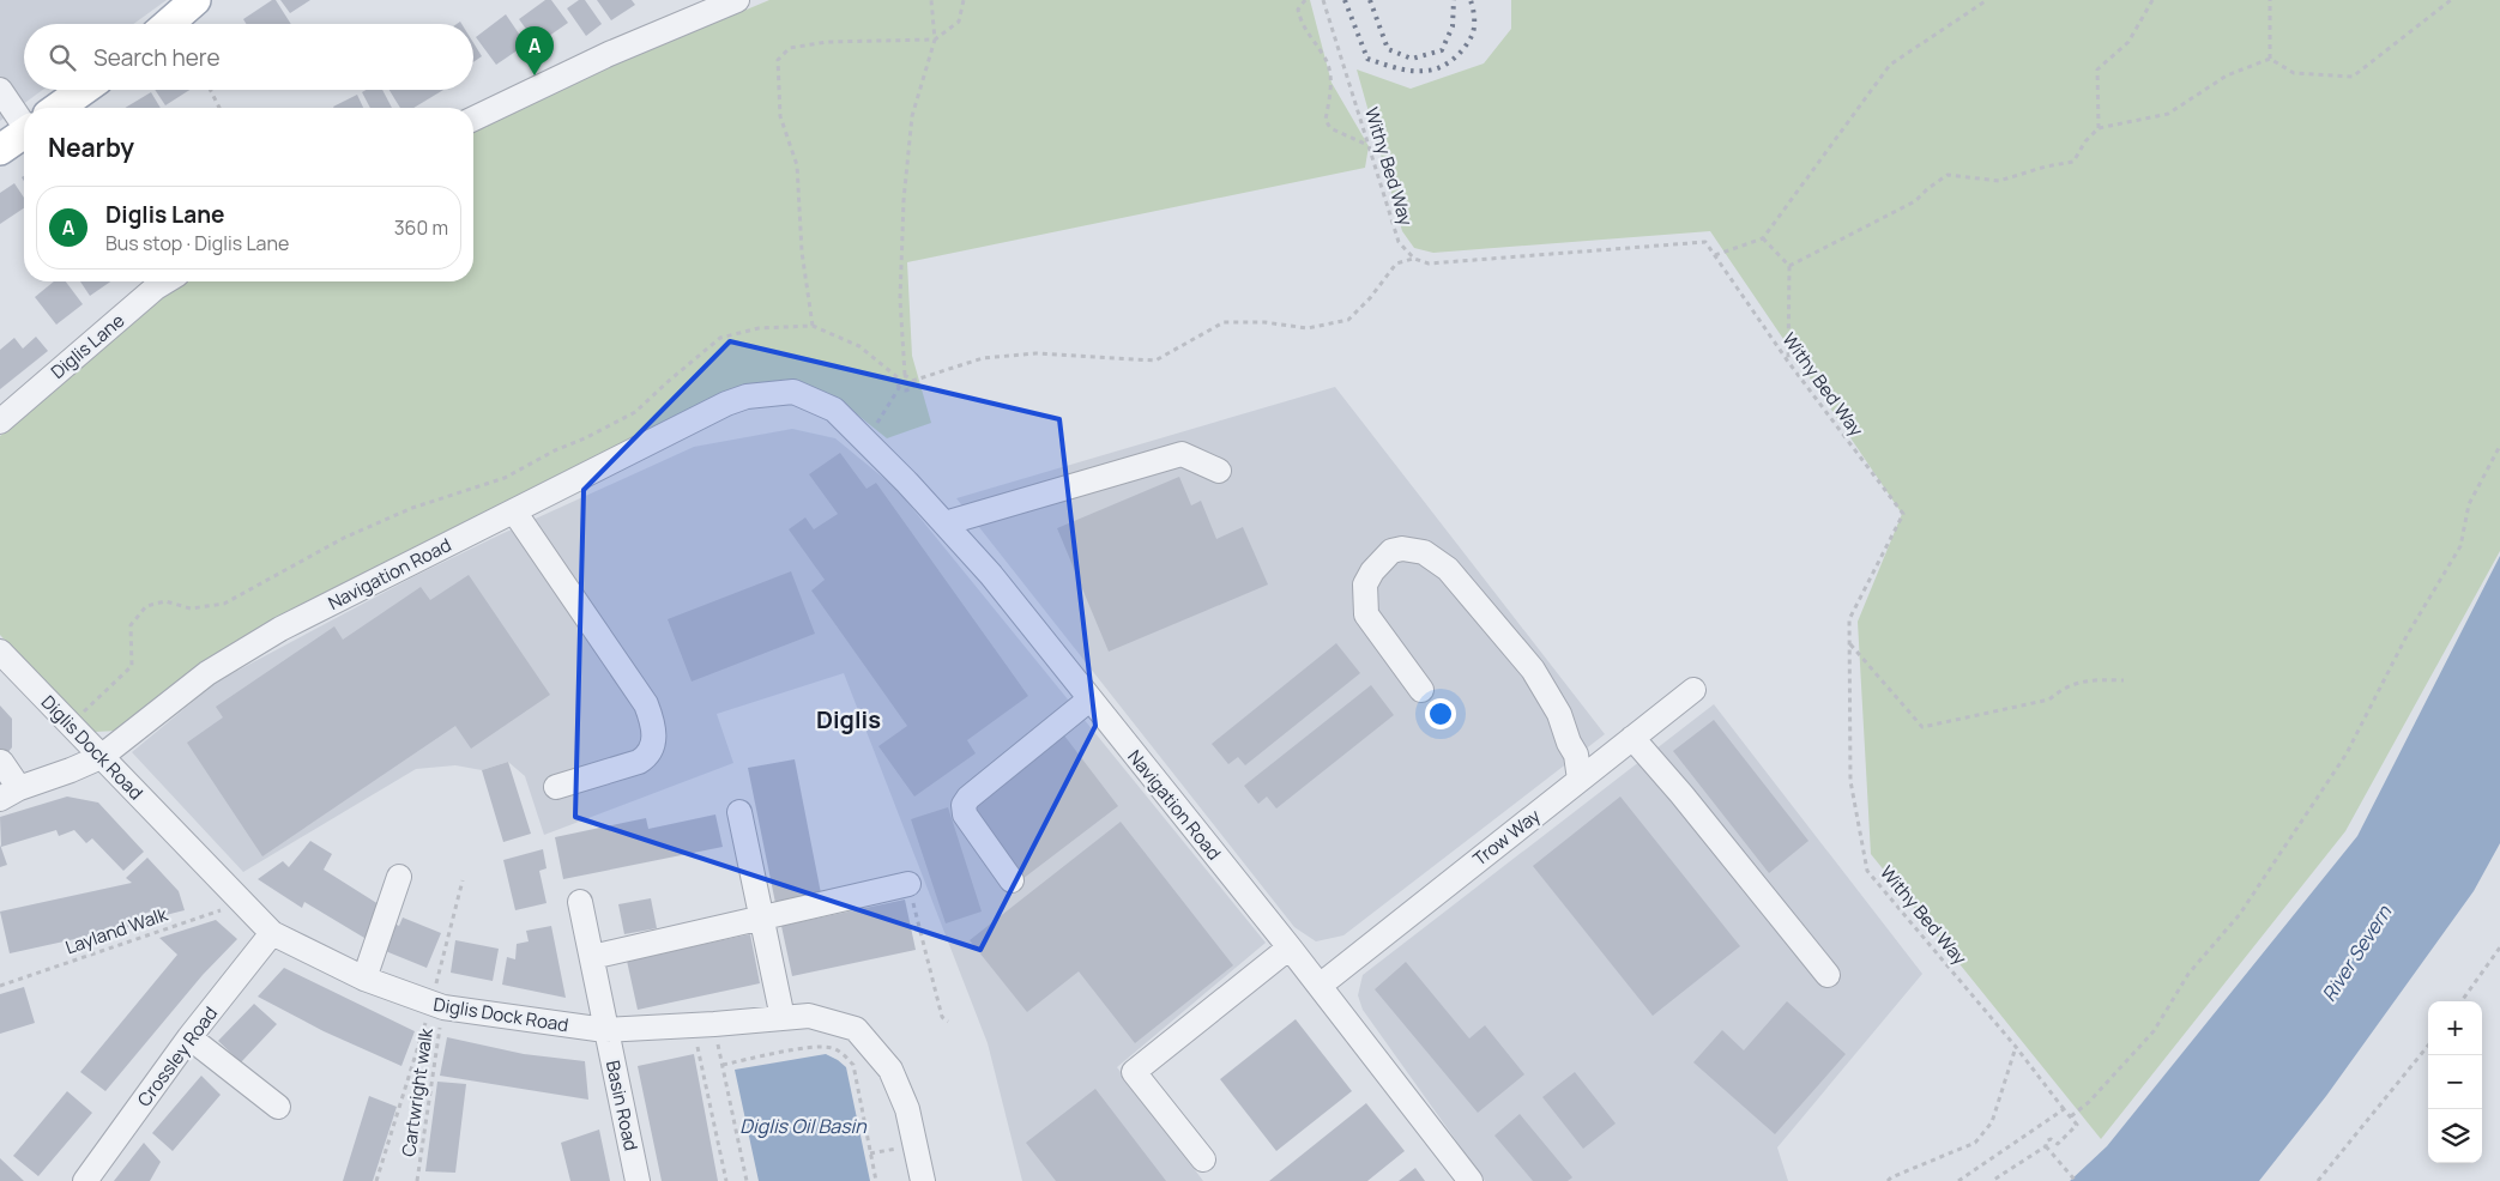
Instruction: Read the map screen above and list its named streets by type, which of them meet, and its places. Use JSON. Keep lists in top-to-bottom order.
{
  "streets": {
    "street": [
      "Diglis Lane",
      "Navigation Road",
      "Diglis Dock Road",
      "Trow Way",
      "Crossley Road",
      "Basin Road"
    ],
    "path": ["Withy Bed Way", "Layland Walk", "Cartwright walk"]
  },
  "crossings": [
    ["Navigation Road", "Diglis Dock Road"],
    ["Navigation Road", "Trow Way"],
    ["Diglis Dock Road", "Layland Walk"],
    ["Diglis Dock Road", "Crossley Road"],
    ["Diglis Dock Road", "Cartwright walk"],
    ["Diglis Dock Road", "Basin Road"]
  ],
  "districts": ["Diglis"],
  "water": ["River Severn", "Diglis Oil Basin"],
  "page": {
    "search": "Search here",
    "pins": "A",
    "heading": "Nearby",
    "list": [
      {
        "mark": "A",
        "name": "Diglis Lane",
        "note": "Bus stop · Diglis Lane",
        "value": "360 m"
      }
    ],
    "map_buttons": ["+", "−"]
  }
}
